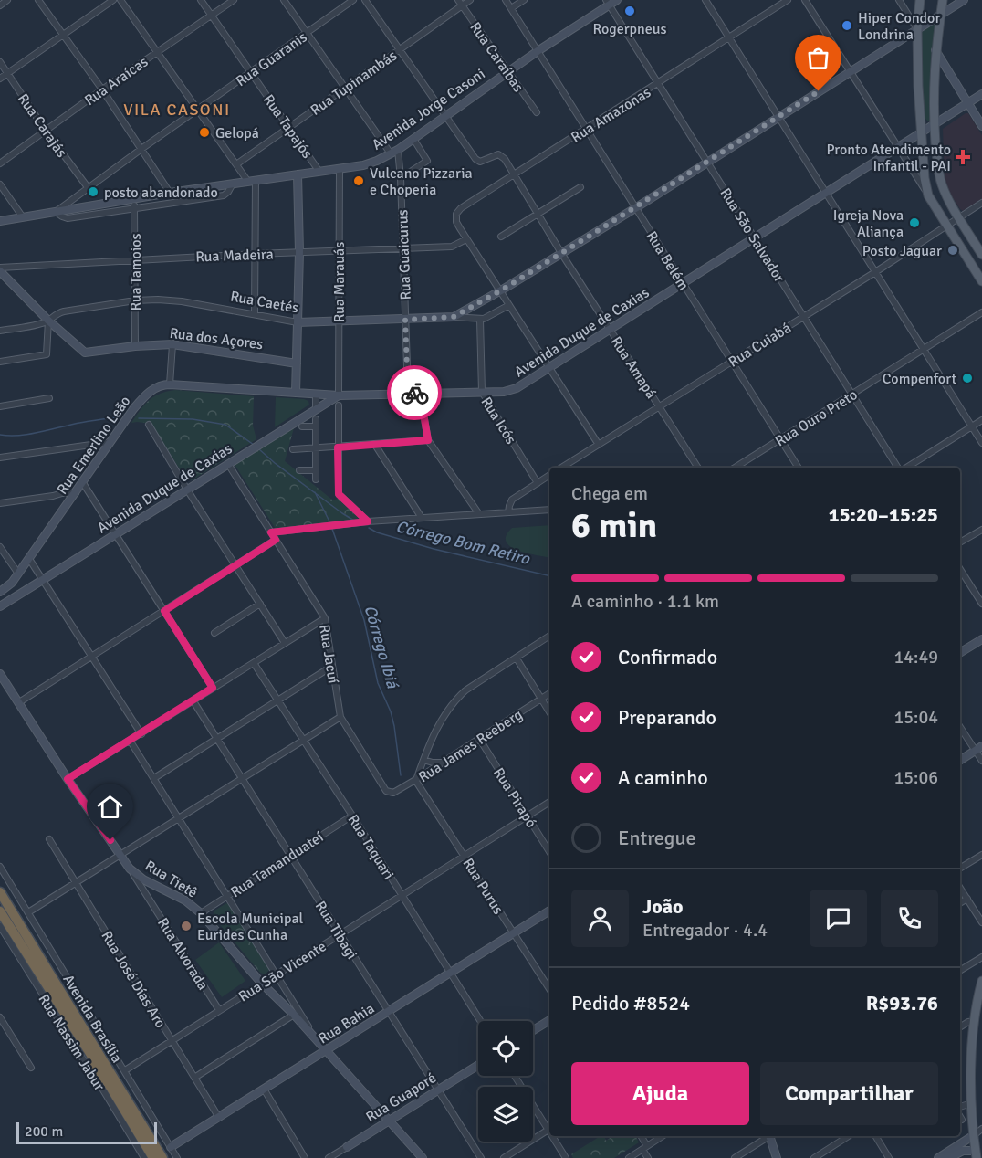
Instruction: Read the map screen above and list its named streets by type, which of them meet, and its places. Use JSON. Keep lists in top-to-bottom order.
{
  "streets": {
    "highway": ["Avenida Brasília"],
    "street": [
      "Rua Caraíbas",
      "Rua Guaranis",
      "Rua Araícas",
      "Rua Tupinambás",
      "Avenida Jorge Casoni",
      "Rua Amazonas",
      "Rua Carajás",
      "Rua Tapajós",
      "Rua São Salvador",
      "Rua Madeira",
      "Rua Guaicurus",
      "Rua Belém",
      "Rua Tamoios",
      "Rua Marauás",
      "Rua Caetés",
      "Avenida Duque de Caxias",
      "Rua dos Açores",
      "Rua Cuiabá",
      "Rua Amapá",
      "Rua Ouro Preto",
      "Rua Icós",
      "Rua Emerlino Leão",
      "Rua Jacuí",
      "Rua James Reeberg",
      "Rua Pirapó",
      "Rua Taquari",
      "Rua Tamanduateí",
      "Rua Tietê",
      "Rua Purus",
      "Rua Tibagi",
      "Rua Alvorada",
      "Rua São Vicente",
      "Rua José Días Aro",
      "Rua Bahia",
      "Rua Nassim Jabur",
      "Rua Guaporé"
    ]
  },
  "crossings": [
    ["Rua Caraíbas", "Rua Tupinambás"],
    ["Rua Caraíbas", "Avenida Jorge Casoni"],
    ["Rua Guaranis", "Avenida Jorge Casoni"],
    ["Rua Guaranis", "Rua Carajás"],
    ["Rua Guaranis", "Rua Tapajós"],
    ["Rua Araícas", "Rua Carajás"],
    ["Rua Araícas", "Rua Tapajós"],
    ["Rua Tupinambás", "Rua Tapajós"],
    ["Avenida Jorge Casoni", "Rua Tapajós"],
    ["Avenida Jorge Casoni", "Rua São Salvador"],
    ["Avenida Jorge Casoni", "Rua Guaicurus"],
    ["Avenida Jorge Casoni", "Rua Belém"],
    ["Avenida Jorge Casoni", "Rua Tamoios"],
    ["Avenida Jorge Casoni", "Rua Marauás"],
    ["Avenida Jorge Casoni", "Rua Amapá"],
    ["Rua Amazonas", "Rua São Salvador"],
    ["Rua Amazonas", "Rua Madeira"],
    ["Rua Amazonas", "Rua Belém"],
    ["Rua Amazonas", "Rua Amapá"],
    ["Rua São Salvador", "Avenida Duque de Caxias"],
    ["Rua São Salvador", "Rua Cuiabá"],
    ["Rua São Salvador", "Rua Ouro Preto"],
    ["Rua Madeira", "Rua Guaicurus"],
    ["Rua Madeira", "Rua Tamoios"],
    ["Rua Madeira", "Rua Marauás"],
    ["Rua Guaicurus", "Rua Caetés"],
    ["Rua Guaicurus", "Avenida Duque de Caxias"],
    ["Rua Belém", "Avenida Duque de Caxias"],
    ["Rua Belém", "Rua Cuiabá"],
    ["Rua Belém", "Rua Ouro Preto"],
    ["Rua Tamoios", "Rua Caetés"],
    ["Rua Tamoios", "Rua dos Açores"],
    ["Rua Marauás", "Rua Caetés"],
    ["Rua Marauás", "Avenida Duque de Caxias"],
    ["Rua Marauás", "Rua Emerlino Leão"],
    ["Rua Caetés", "Rua dos Açores"],
    ["Rua Caetés", "Rua Icós"],
    ["Avenida Duque de Caxias", "Rua Amapá"],
    ["Avenida Duque de Caxias", "Rua Icós"],
    ["Avenida Duque de Caxias", "Rua Emerlino Leão"],
    ["Avenida Duque de Caxias", "Rua Jacuí"],
    ["Rua Cuiabá", "Rua Amapá"],
    ["Rua Jacuí", "Rua James Reeberg"],
    ["Rua James Reeberg", "Rua Pirapó"],
    ["Rua James Reeberg", "Rua Purus"],
    ["Rua Pirapó", "Rua São Vicente"],
    ["Rua Taquari", "Rua Tamanduateí"],
    ["Rua Taquari", "Rua São Vicente"],
    ["Rua Taquari", "Rua Bahia"],
    ["Rua Tamanduateí", "Rua Tietê"],
    ["Rua Tamanduateí", "Rua Tibagi"],
    ["Rua Tietê", "Rua Alvorada"],
    ["Rua Tietê", "Rua São Vicente"],
    ["Rua Tietê", "Rua Bahia"],
    ["Rua Tietê", "Rua Guaporé"],
    ["Rua Purus", "Rua São Vicente"],
    ["Rua Purus", "Rua Bahia"],
    ["Rua Tibagi", "Rua São Vicente"],
    ["Rua Tibagi", "Rua Bahia"],
    ["Rua Tibagi", "Rua Guaporé"],
    ["Rua Alvorada", "Rua São Vicente"],
    ["Rua São Vicente", "Rua José Días Aro"],
    ["Rua José Días Aro", "Rua Bahia"],
    ["Avenida Brasília", "Rua Bahia"]
  ],
  "districts": ["VILA CASONI"],
  "water": ["Córrego Bom Retiro", "Córrego Ibiá"],
  "places": {
    "other": [
      "Rogerpneus",
      "Hiper Condor Londrina",
      "Gelopá",
      "Vulcano Pizzaria e Choperia",
      "posto abandonado",
      "Igreja Nova Aliança",
      "Posto Jaguar",
      "Compenfort",
      "Escola Municipal Eurides Cunha"
    ],
    "health": ["Pronto Atendimento Infantil - PAI"]
  },
  "scale_bar": "200 m",
  "page": {
    "heading": ["6 min", "Chega em", "15:20–15:25"],
    "panel": [
      "João",
      "Entregador · 4.4",
      "Pedido #8524",
      "R$93.76"
    ],
    "bar": "A caminho · 1.1 km",
    "list": [
      ["Confirmado", "14:49"],
      ["Preparando", "15:04"],
      ["A caminho", "15:06"],
      "Entregue"
    ],
    "buttons": ["Ajuda", "Compartilhar"],
    "scale": "200 m"
  }
}
